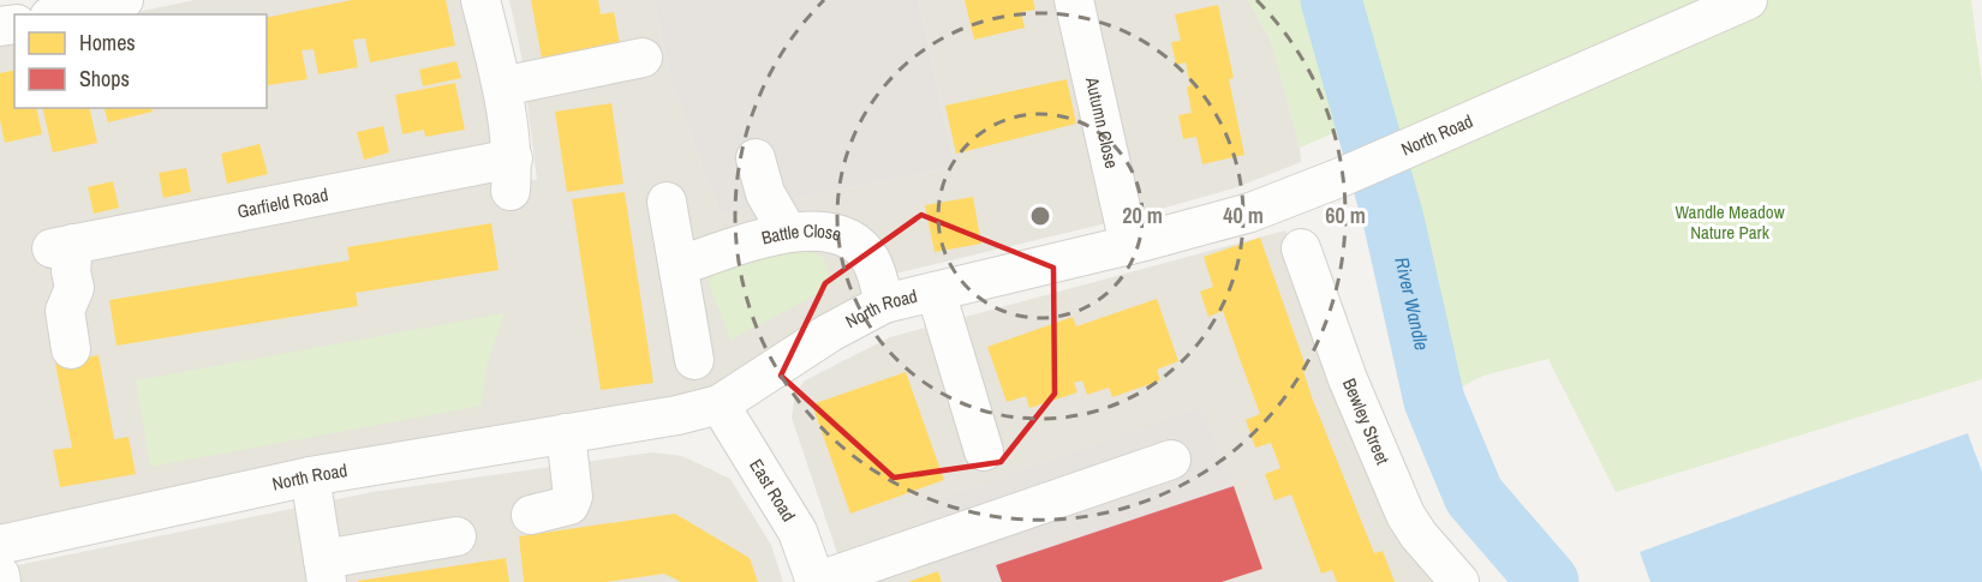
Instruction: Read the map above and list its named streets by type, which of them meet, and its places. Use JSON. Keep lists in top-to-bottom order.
{
  "streets": {
    "street": [
      "Autumn Close",
      "North Road",
      "Garfield Road",
      "Battle Close",
      "Bewley Street",
      "East Road"
    ]
  },
  "crossings": [
    ["Autumn Close", "North Road"],
    ["North Road", "Battle Close"],
    ["North Road", "East Road"]
  ],
  "water": ["River Wandle"],
  "parks": ["Wandle Meadow Nature Park"],
  "legend": ["Homes", "Shops"],
  "rings": ["20 m", "40 m", "60 m"]
}
